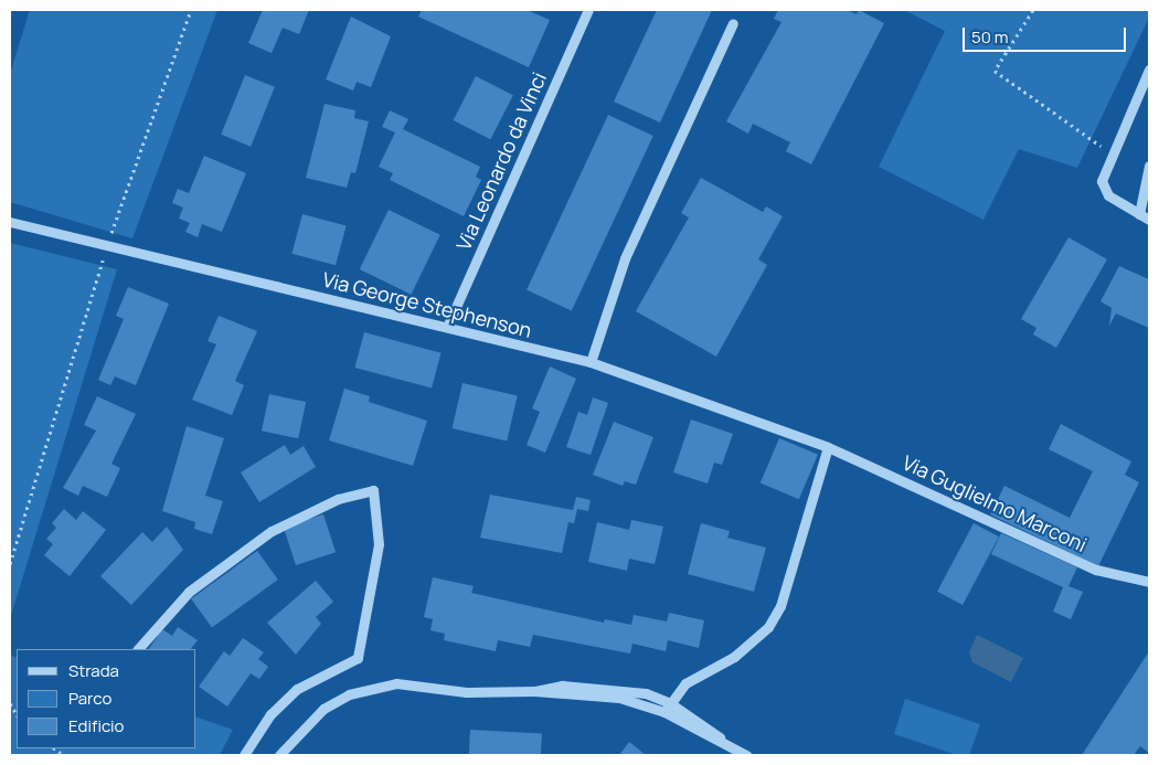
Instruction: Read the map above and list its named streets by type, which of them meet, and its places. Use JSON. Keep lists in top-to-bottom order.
{
  "streets": {
    "street": ["Via Leonardo da Vinci", "Via George Stephenson", "Via Guglielmo Marconi"]
  },
  "crossings": [
    ["Via Leonardo da Vinci", "Via George Stephenson"],
    ["Via George Stephenson", "Via Guglielmo Marconi"]
  ],
  "legend": ["Strada", "Parco", "Edificio"],
  "scale_bar": "50 m"
}
